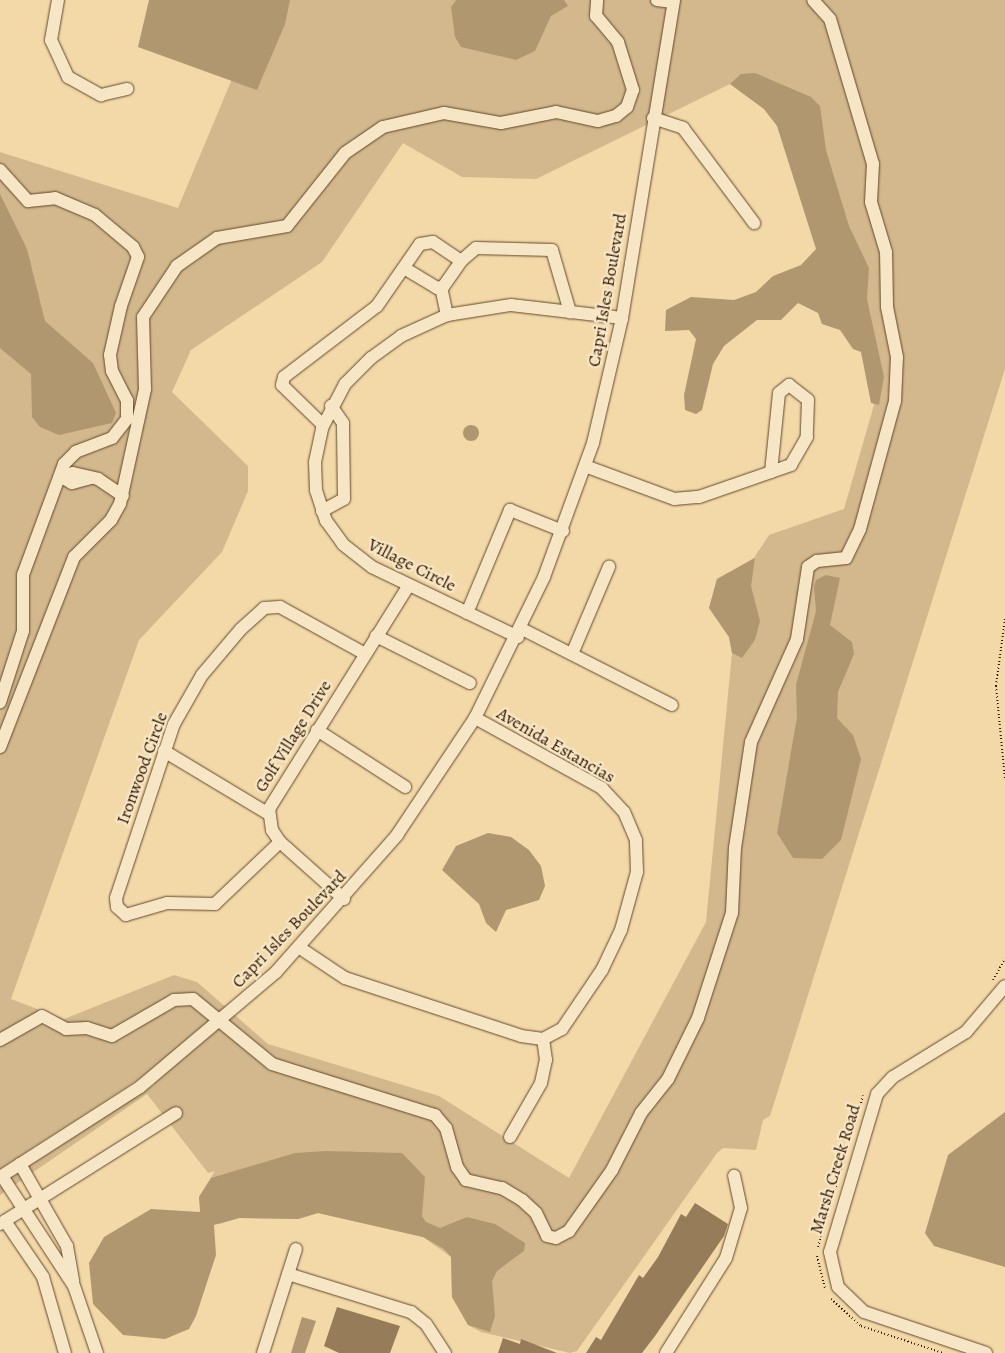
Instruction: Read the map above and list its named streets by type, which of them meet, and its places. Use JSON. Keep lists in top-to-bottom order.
{
  "streets": {
    "street": [
      "Capri Isles Boulevard",
      "Village Circle",
      "Golf Village Drive",
      "Avenida Estancias",
      "Ironwood Circle",
      "Marsh Creek Road"
    ]
  },
  "crossings": [
    ["Capri Isles Boulevard", "Village Circle"],
    ["Capri Isles Boulevard", "Golf Village Drive"],
    ["Capri Isles Boulevard", "Avenida Estancias"],
    ["Golf Village Drive", "Ironwood Circle"]
  ]
}
